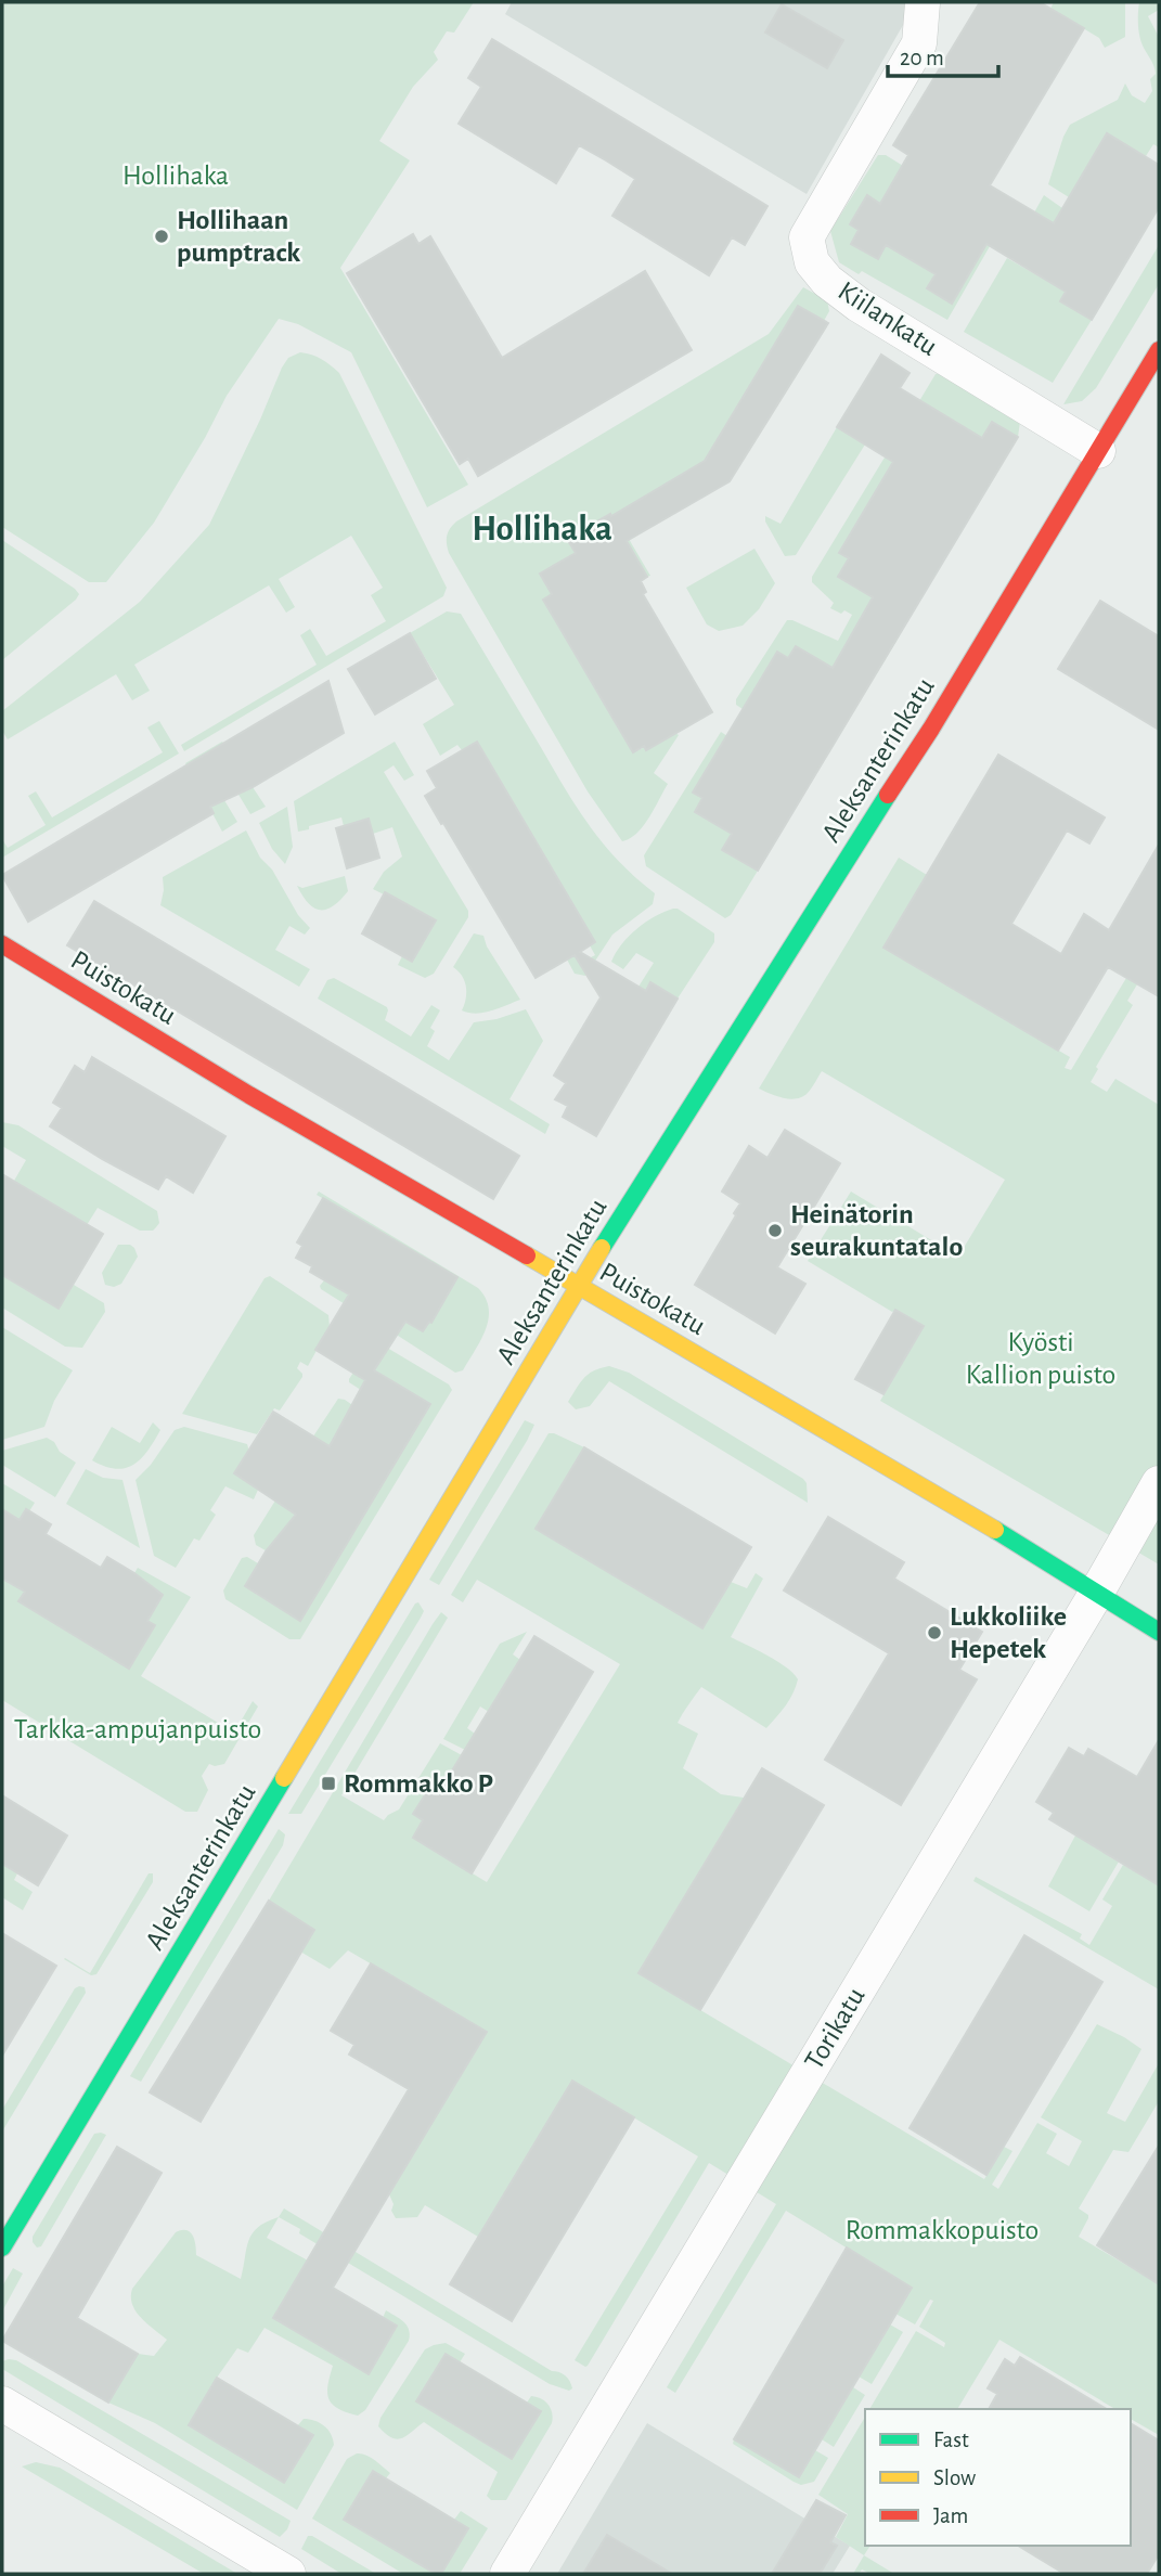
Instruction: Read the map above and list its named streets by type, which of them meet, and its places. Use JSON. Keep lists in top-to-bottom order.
{
  "streets": {
    "street": [
      "Kiilankatu",
      "Aleksanterinkatu",
      "Puistokatu",
      "Torikatu"
    ]
  },
  "crossings": [
    ["Kiilankatu", "Aleksanterinkatu"],
    ["Aleksanterinkatu", "Puistokatu"],
    ["Puistokatu", "Torikatu"]
  ],
  "districts": ["Hollihaka"],
  "parks": [
    "Hollihaka",
    "Kyösti Kallion puisto",
    "Tarkka-ampujanpuisto",
    "Rommakkopuisto"
  ],
  "places": {
    "other": ["Hollihaan pumptrack", "Heinätorin seurakuntatalo", "Lukkoliike Hepetek"],
    "transit": ["Rommakko P"]
  },
  "legend": ["Fast", "Slow", "Jam"],
  "scale_bar": "20 m"
}
